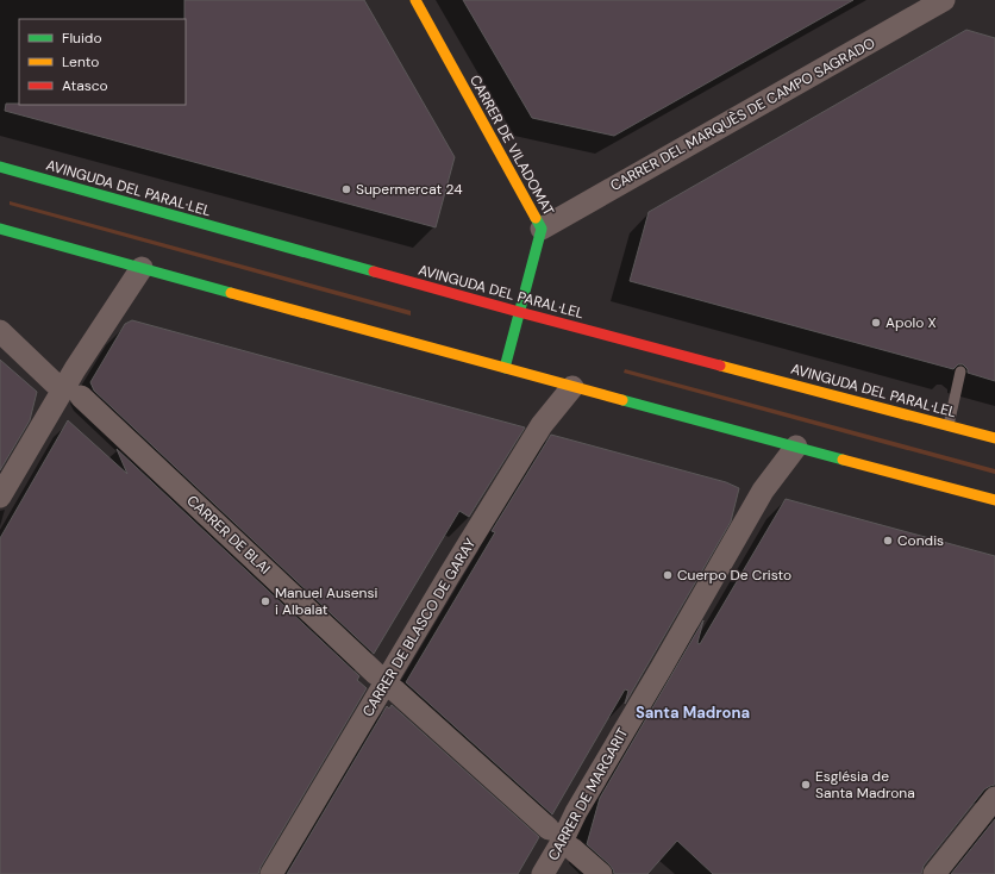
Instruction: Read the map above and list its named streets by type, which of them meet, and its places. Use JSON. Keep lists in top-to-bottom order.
{
  "streets": {
    "main road": ["CARRER DE VILADOMAT", "AVINGUDA DEL PARAL·LEL"],
    "street": [
      "CARRER DEL MARQUÈS DE CAMPO SAGRADO",
      "CARRER DE BLAI",
      "CARRER DE BLASCO DE GARAY",
      "CARRER DE MARGARIT"
    ]
  },
  "crossings": [
    ["CARRER DEL MARQUÈS DE CAMPO SAGRADO", "CARRER DE VILADOMAT"],
    ["CARRER DE VILADOMAT", "AVINGUDA DEL PARAL·LEL"]
  ],
  "districts": ["Santa Madrona"],
  "places": [
    "Supermercat 24",
    "Apolo X",
    "Condis",
    "Cuerpo De Cristo",
    "Manuel Ausensi i Albalat",
    "Església de Santa Madrona"
  ],
  "legend": ["Fluido", "Lento", "Atasco"]
}
